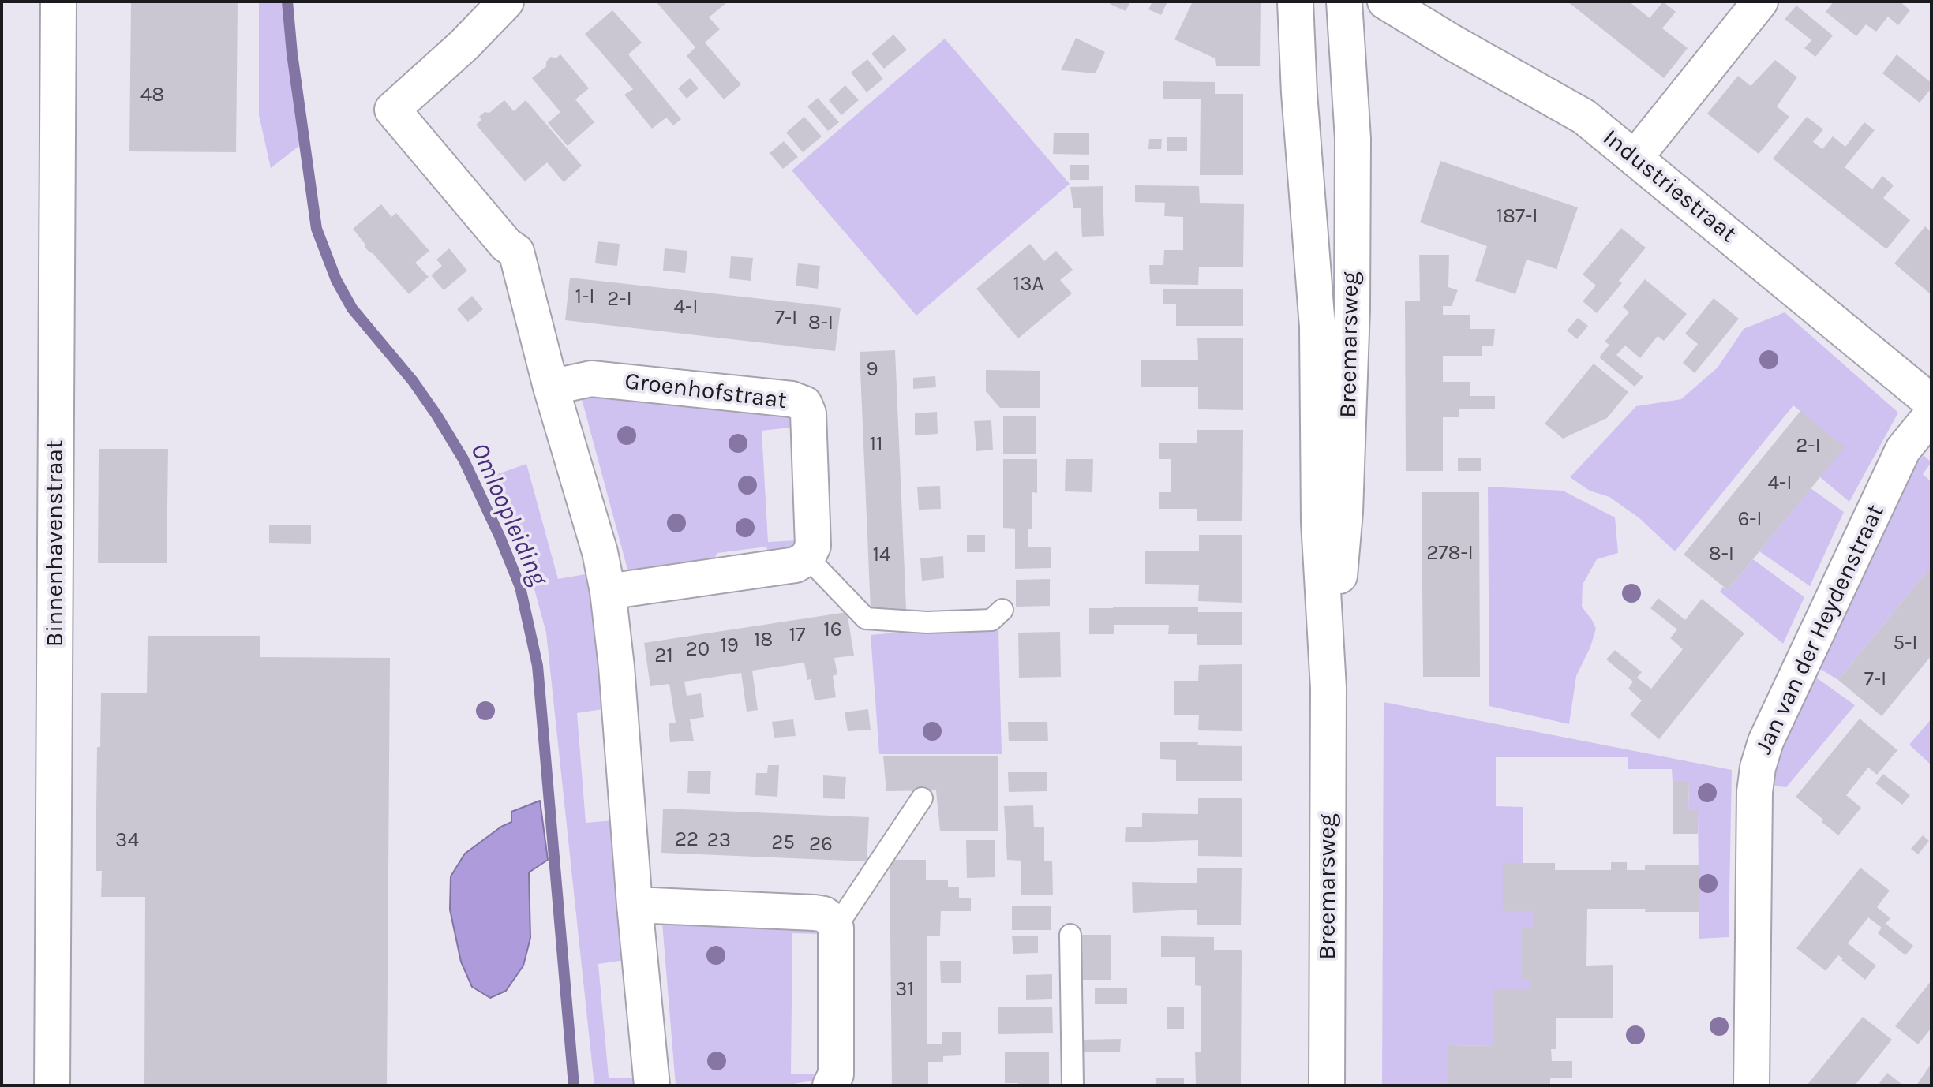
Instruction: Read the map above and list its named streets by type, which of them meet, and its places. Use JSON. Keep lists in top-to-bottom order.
{
  "streets": {
    "street": [
      "Industriestraat",
      "Breemarsweg",
      "Groenhofstraat",
      "Binnenhavenstraat",
      "Jan van der Heydenstraat"
    ]
  },
  "crossings": [
    ["Industriestraat", "Jan van der Heydenstraat"]
  ],
  "water": ["Omloopleiding"],
  "house_numbers": [
    "48",
    "187-I",
    "13A",
    "1-I",
    "2-I",
    "4-I",
    "7-I",
    "8-I",
    "9",
    "11",
    "2-I",
    "4-I",
    "6-I",
    "278-I",
    "8-I",
    "14",
    "16",
    "17",
    "18",
    "5-I",
    "19",
    "20",
    "21",
    "7-I",
    "22",
    "34",
    "23",
    "25",
    "26",
    "31"
  ]
}
